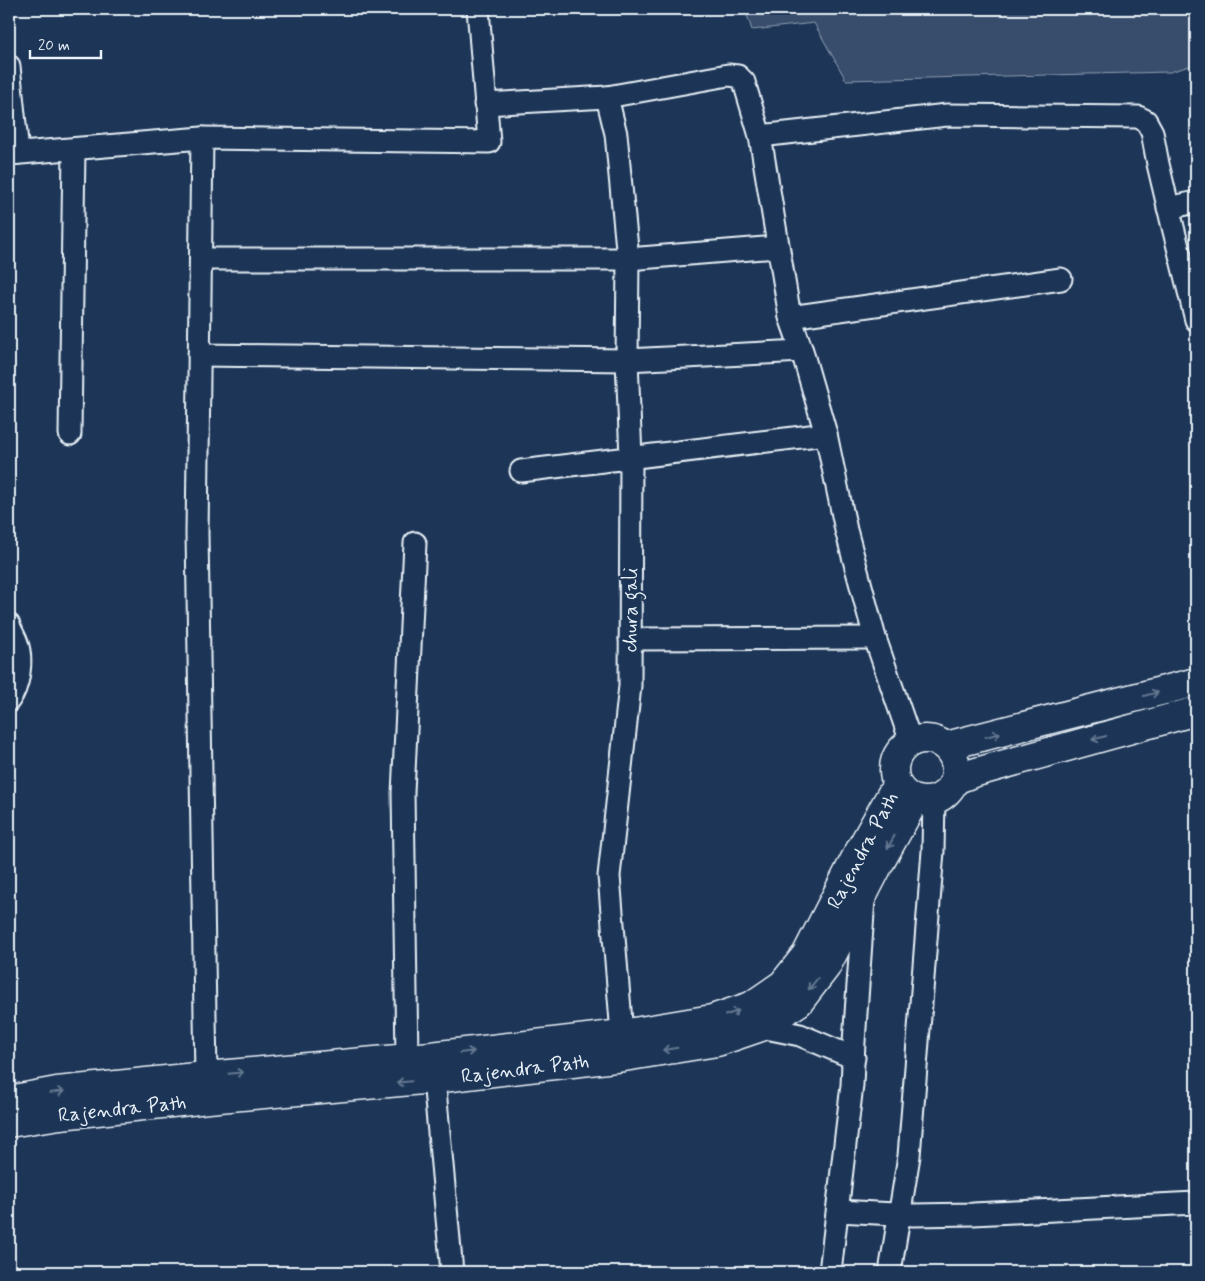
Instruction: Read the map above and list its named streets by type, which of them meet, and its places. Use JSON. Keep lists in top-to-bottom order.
{
  "streets": {
    "main road": ["Rajendra Path"],
    "street": ["chura gali"]
  },
  "crossings": [
    ["chura gali", "Rajendra Path"]
  ],
  "scale_bar": "20 m"
}
